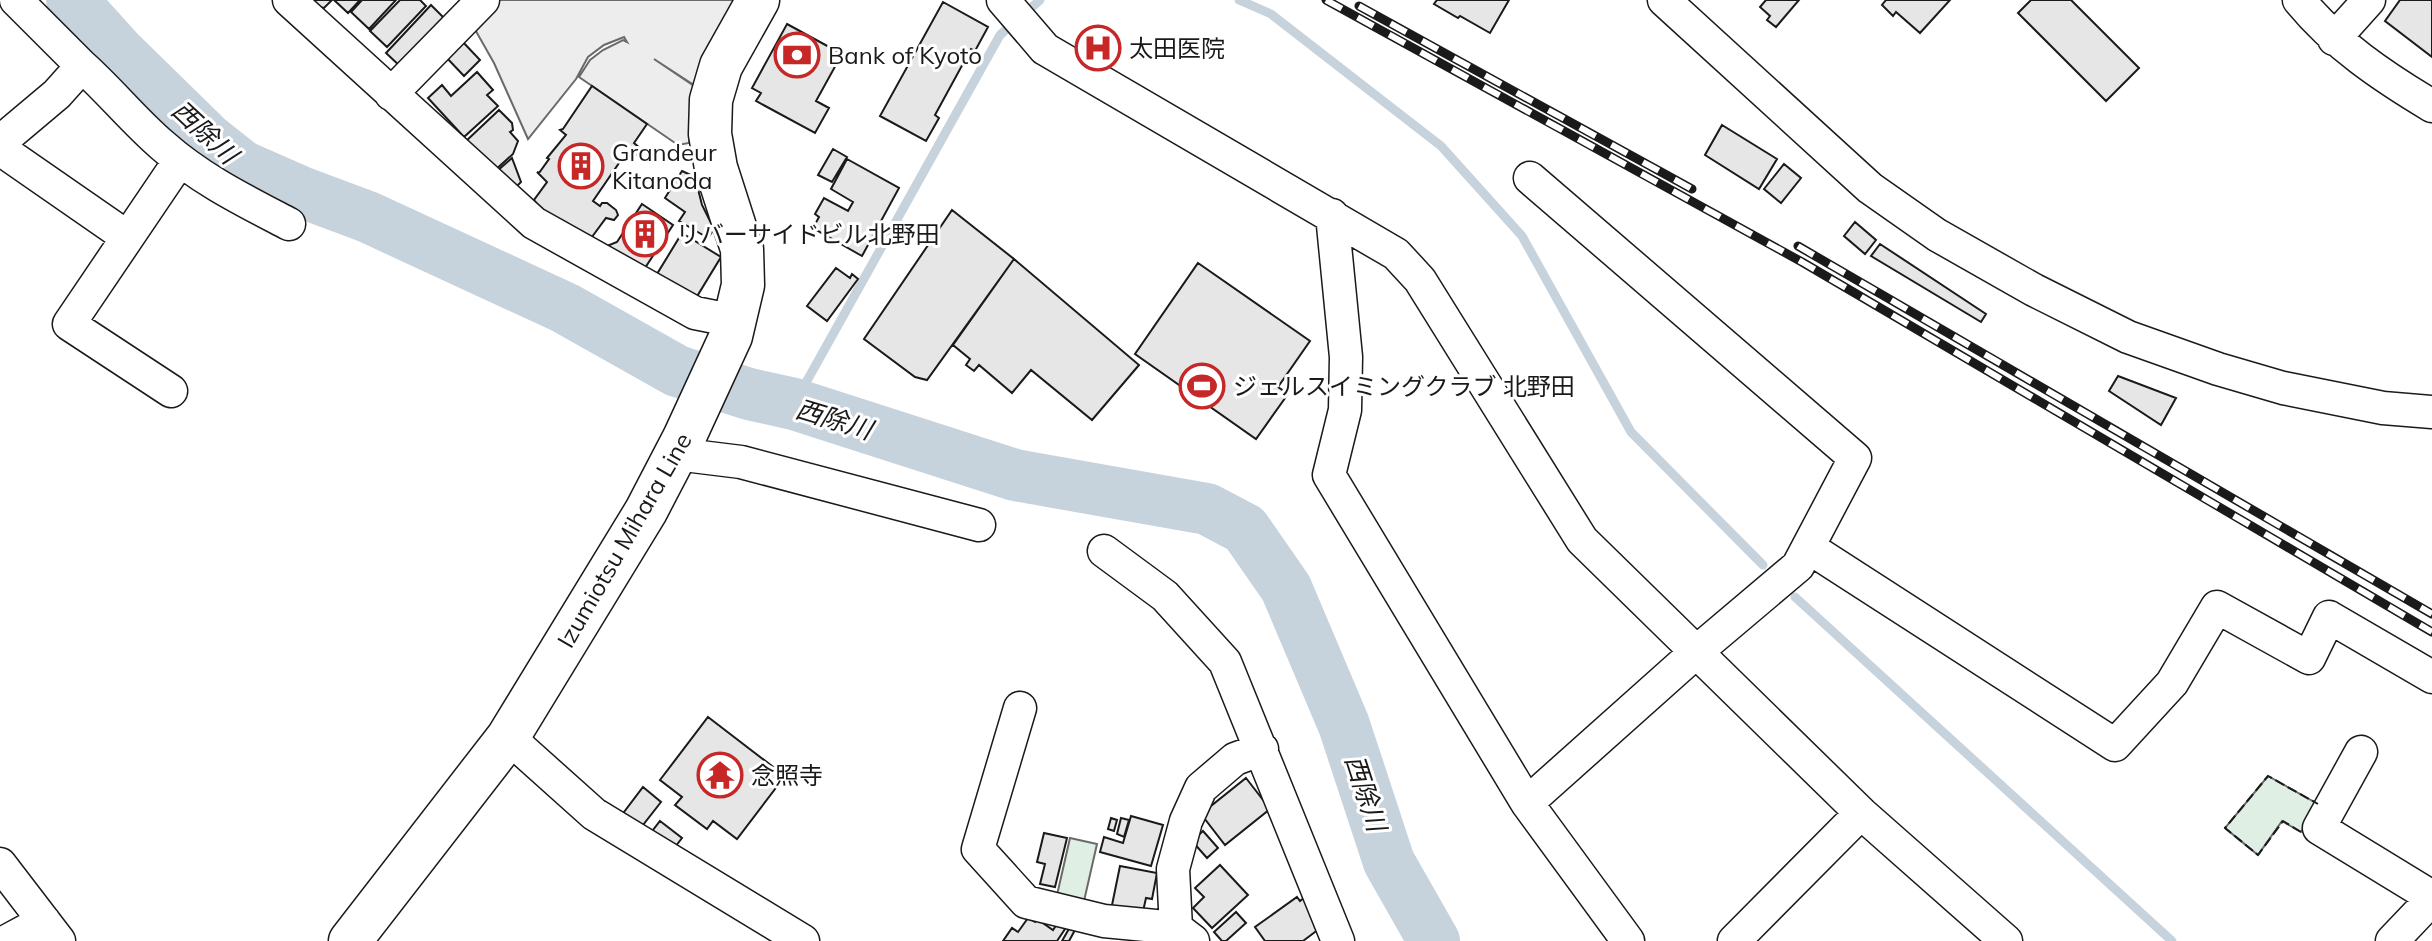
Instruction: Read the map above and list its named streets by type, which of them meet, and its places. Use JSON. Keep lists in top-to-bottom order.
{
  "streets": {
    "main road": ["Izumiotsu Mihara Line"]
  },
  "water": ["西除川"],
  "places": {
    "hospital": ["太田医院"],
    "bank": ["Bank of Kyoto"],
    "building": ["Grandeur Kitanoda", "リバーサイドビル北野田"],
    "sports": ["ジェルスイミングクラブ 北野田"],
    "temple": ["念照寺"]
  }
}
